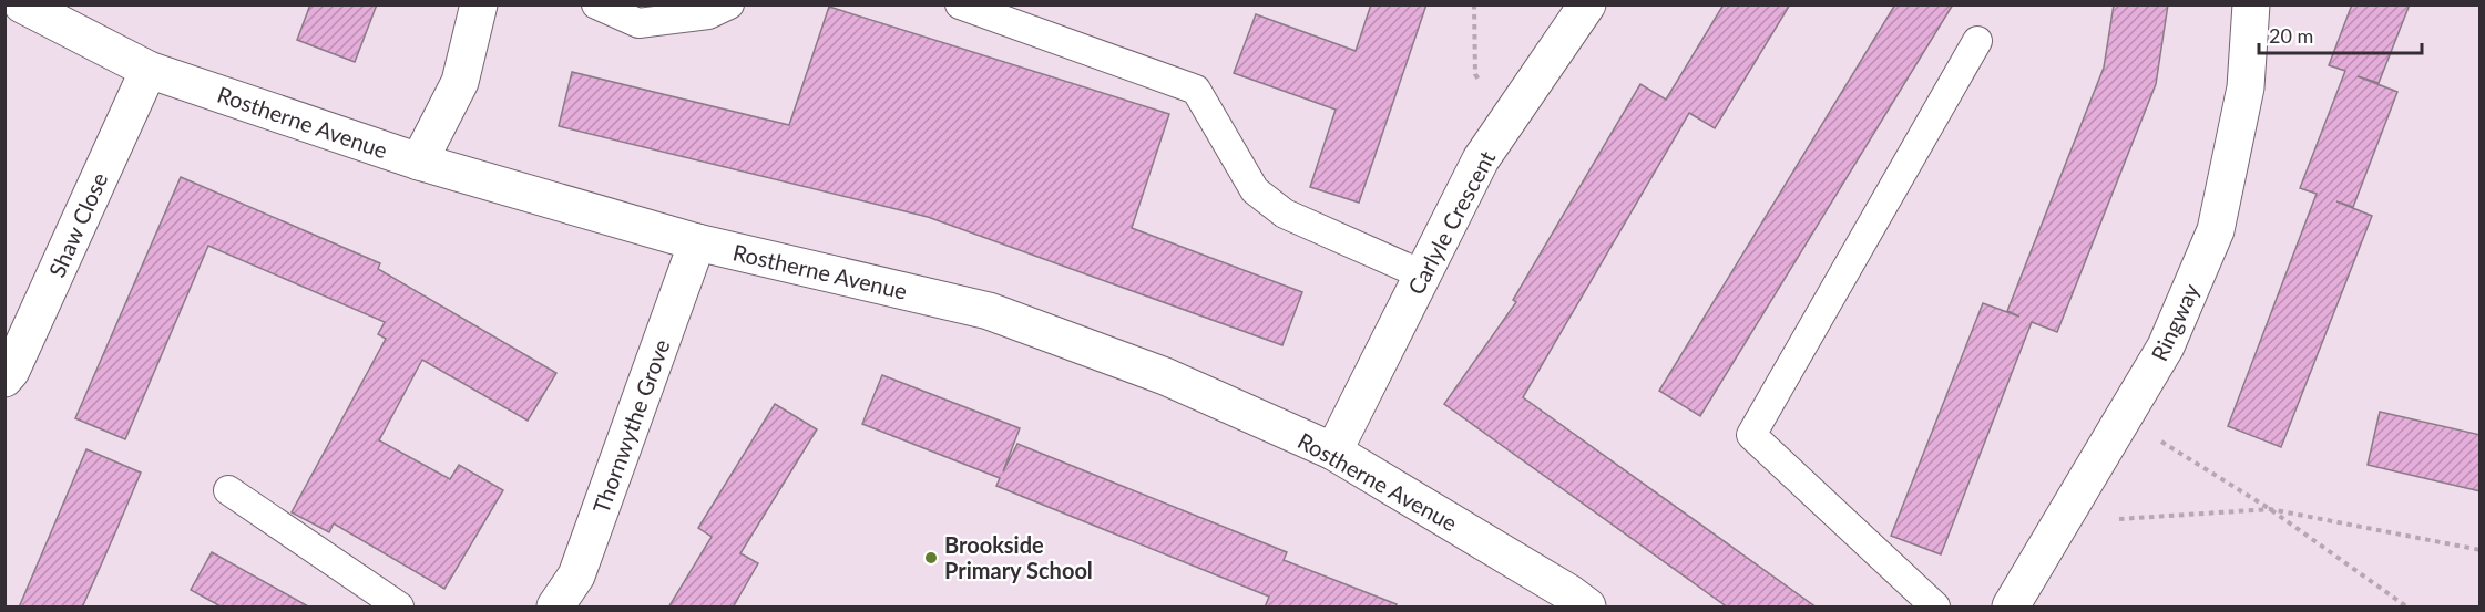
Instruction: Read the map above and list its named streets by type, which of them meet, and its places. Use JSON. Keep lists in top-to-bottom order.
{
  "streets": {
    "street": [
      "Rostherne Avenue",
      "Carlyle Crescent",
      "Shaw Close",
      "Ringway",
      "Thornwythe Grove"
    ]
  },
  "crossings": [
    ["Rostherne Avenue", "Carlyle Crescent"],
    ["Rostherne Avenue", "Shaw Close"],
    ["Rostherne Avenue", "Thornwythe Grove"]
  ],
  "places": ["Brookside Primary School"],
  "scale_bar": "20 m"
}
